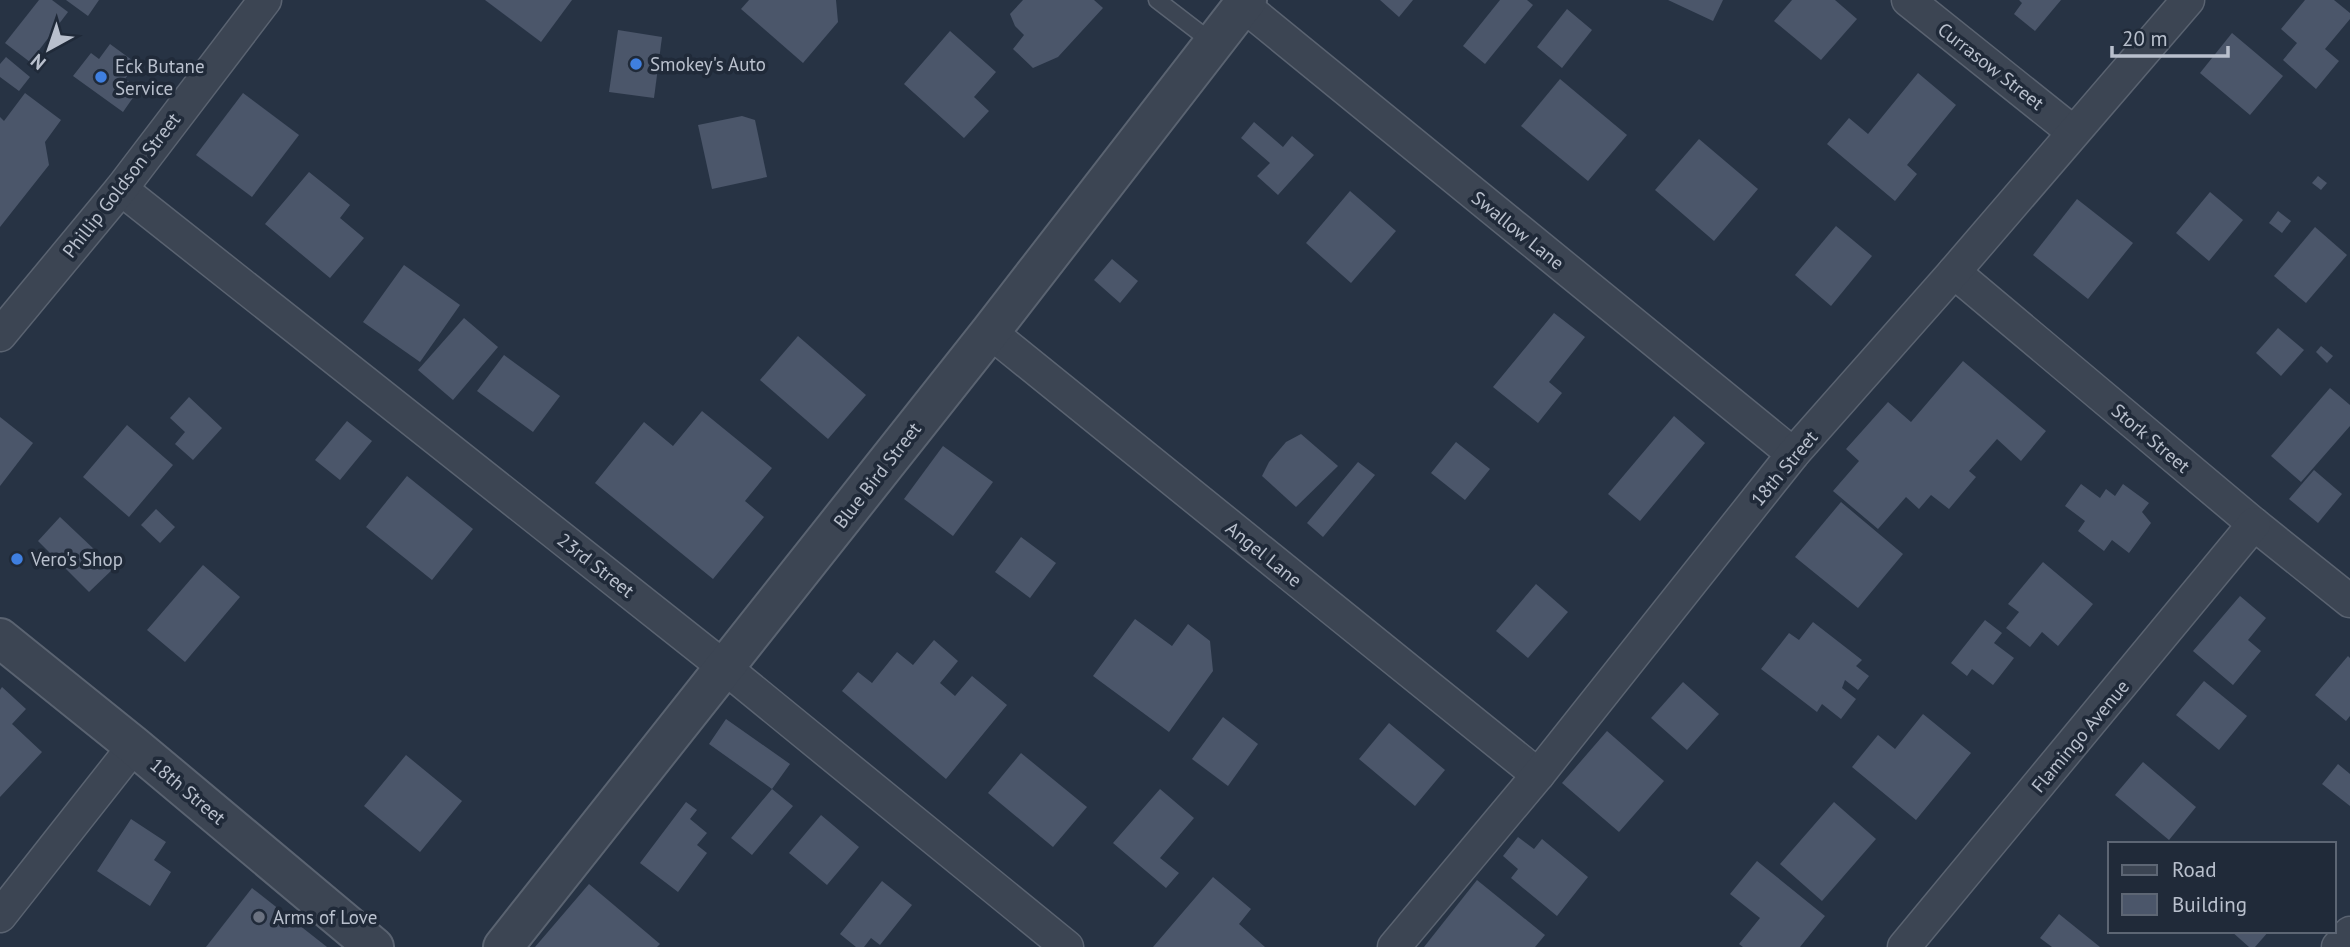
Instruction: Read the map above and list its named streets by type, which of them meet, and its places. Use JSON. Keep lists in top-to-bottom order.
{
  "streets": {
    "street": [
      "Currasow Street",
      "Phillip Goldson Street",
      "Swallow Lane",
      "Stork Street",
      "18th Street",
      "Blue Bird Street",
      "Angel Lane",
      "23rd Street",
      "Flamingo Avenue"
    ]
  },
  "crossings": [
    ["Currasow Street", "18th Street"],
    ["Phillip Goldson Street", "23rd Street"],
    ["Swallow Lane", "18th Street"],
    ["Swallow Lane", "Blue Bird Street"],
    ["Stork Street", "18th Street"],
    ["Stork Street", "Flamingo Avenue"],
    ["18th Street", "Angel Lane"],
    ["Blue Bird Street", "Angel Lane"],
    ["Blue Bird Street", "23rd Street"]
  ],
  "places": [
    "Smokey's Auto",
    "Eck Butane Service",
    "Vero's Shop",
    "Arms of Love"
  ],
  "legend": ["Road", "Building"],
  "scale_bar": "20 m",
  "north": "bottom left"
}
